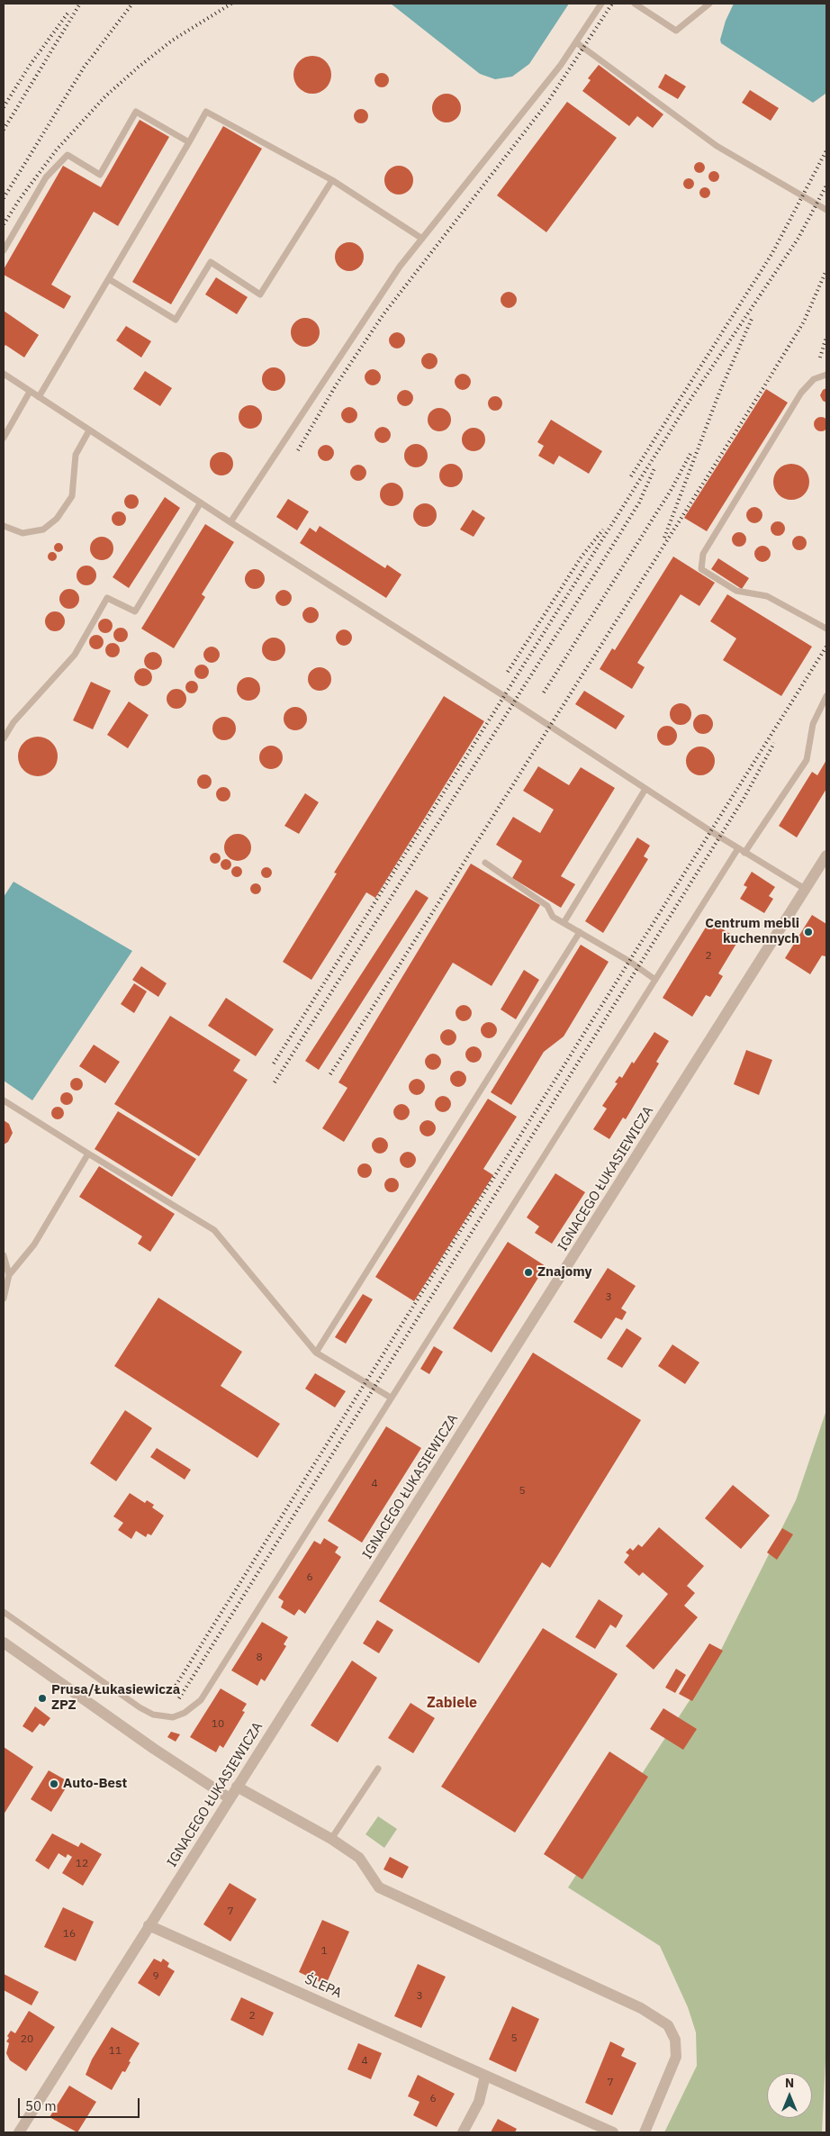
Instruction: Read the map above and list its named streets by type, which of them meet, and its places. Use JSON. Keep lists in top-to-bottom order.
{
  "streets": {
    "street": ["IGNACEGO ŁUKASIEWICZA", "ŚLEPA"]
  },
  "crossings": [
    ["IGNACEGO ŁUKASIEWICZA", "ŚLEPA"]
  ],
  "districts": ["Zabiele"],
  "places": [
    "Centrum mebli kuchennych",
    "Znajomy",
    "Prusa/Łukasiewicza ZPZ",
    "Auto-Best"
  ],
  "house_numbers": [
    "2",
    "3",
    "4",
    "5",
    "6",
    "8",
    "10",
    "12",
    "7",
    "16",
    "1",
    "9",
    "3",
    "2",
    "5",
    "20",
    "11",
    "4",
    "7",
    "6"
  ],
  "scale_bar": "50 m",
  "north": "top"
}
